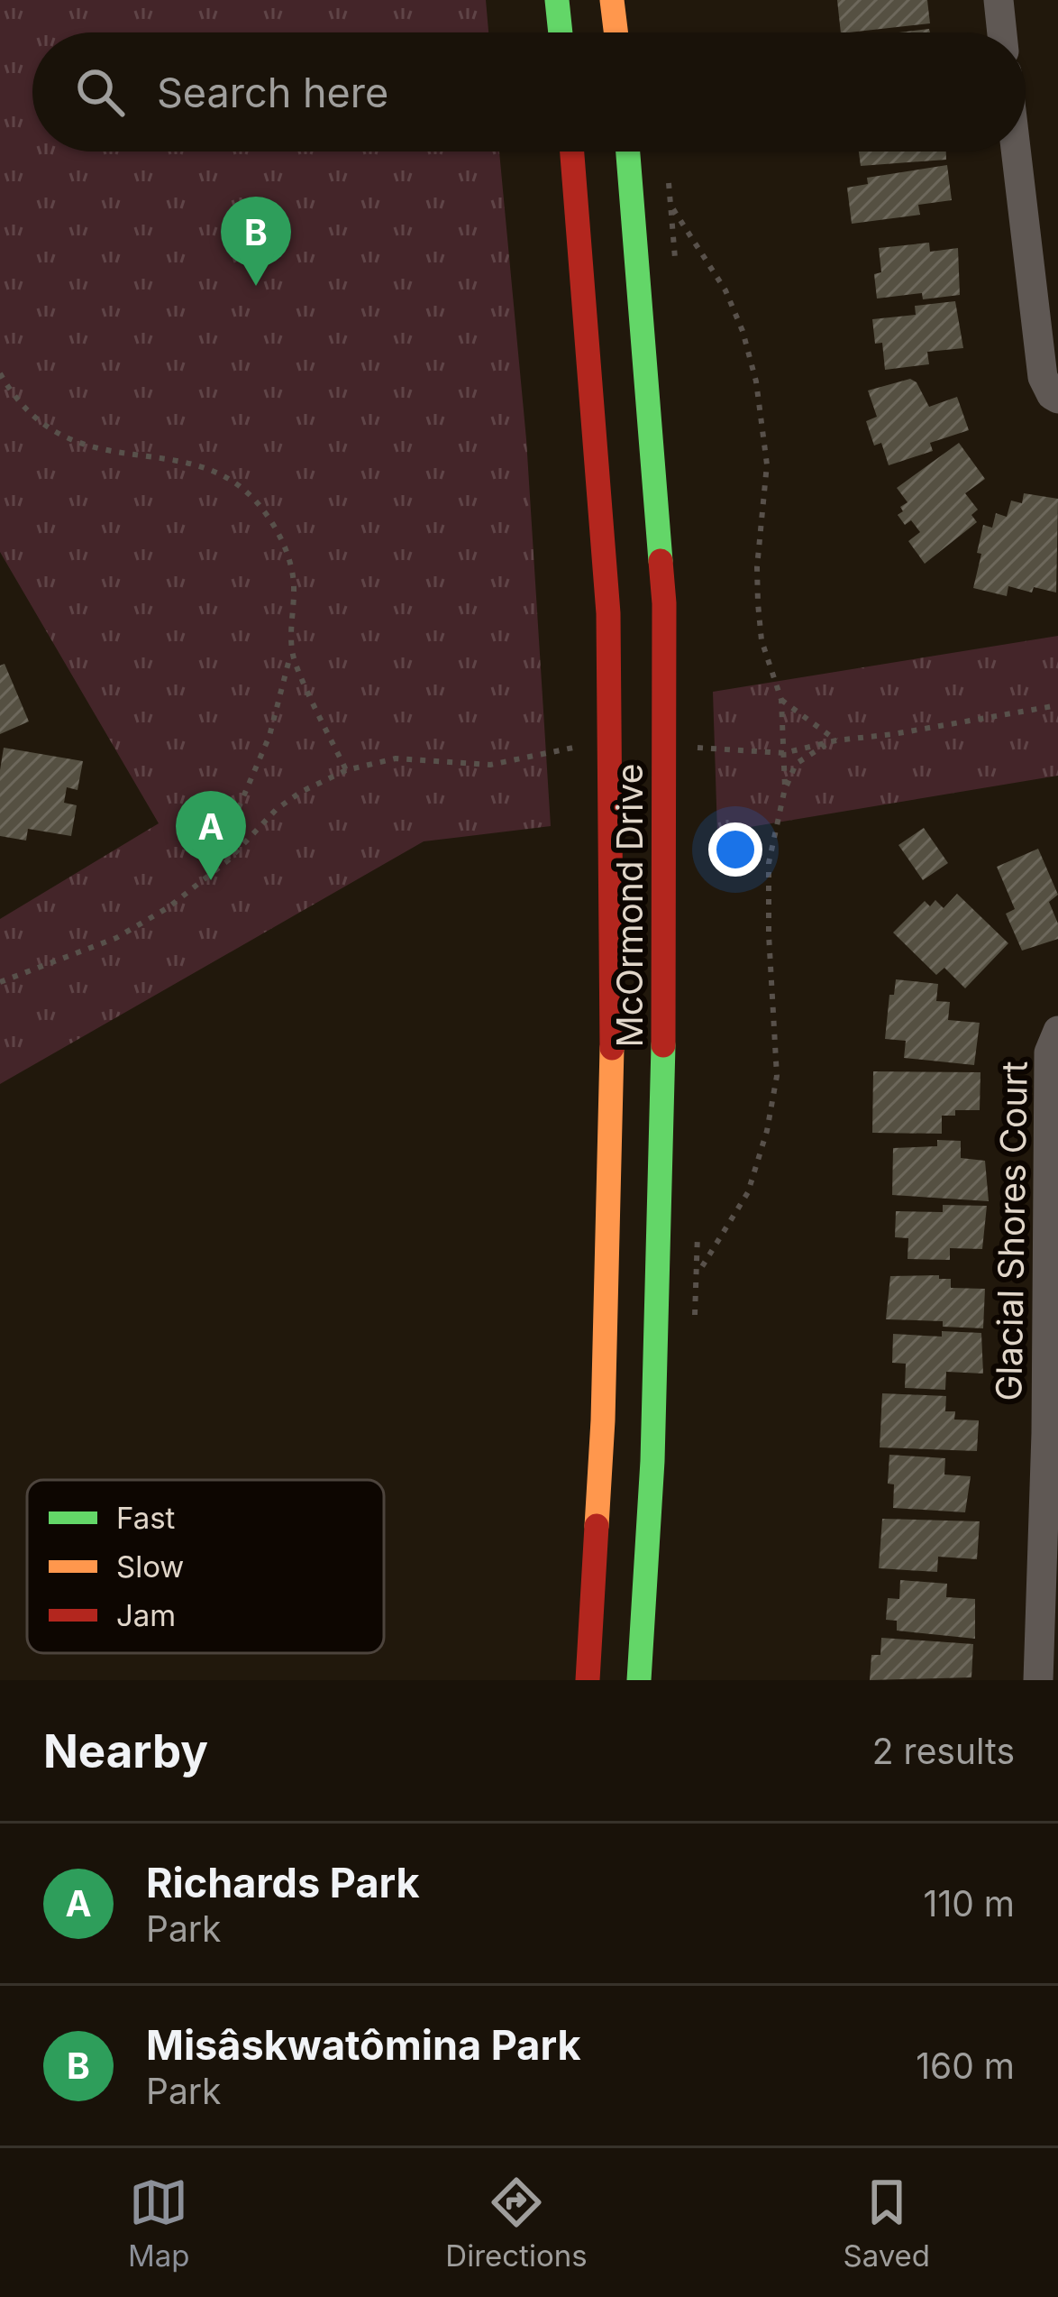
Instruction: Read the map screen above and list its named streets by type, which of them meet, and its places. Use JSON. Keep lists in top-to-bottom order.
{
  "streets": {
    "main road": ["McOrmond Drive"],
    "street": ["Glacial Shores Court"]
  },
  "legend": ["Fast", "Slow", "Jam"],
  "page": {
    "search": "Search here",
    "pins": ["B", "A"],
    "heading": ["Nearby", "2 results"],
    "list": [
      {
        "mark": "A",
        "name": "Richards Park",
        "note": "Park",
        "value": "110 m"
      },
      {
        "mark": "B",
        "name": "Misâskwatômina Park",
        "note": "Park",
        "value": "160 m"
      }
    ],
    "nav": ["Map", "Directions", "Saved"]
  }
}
